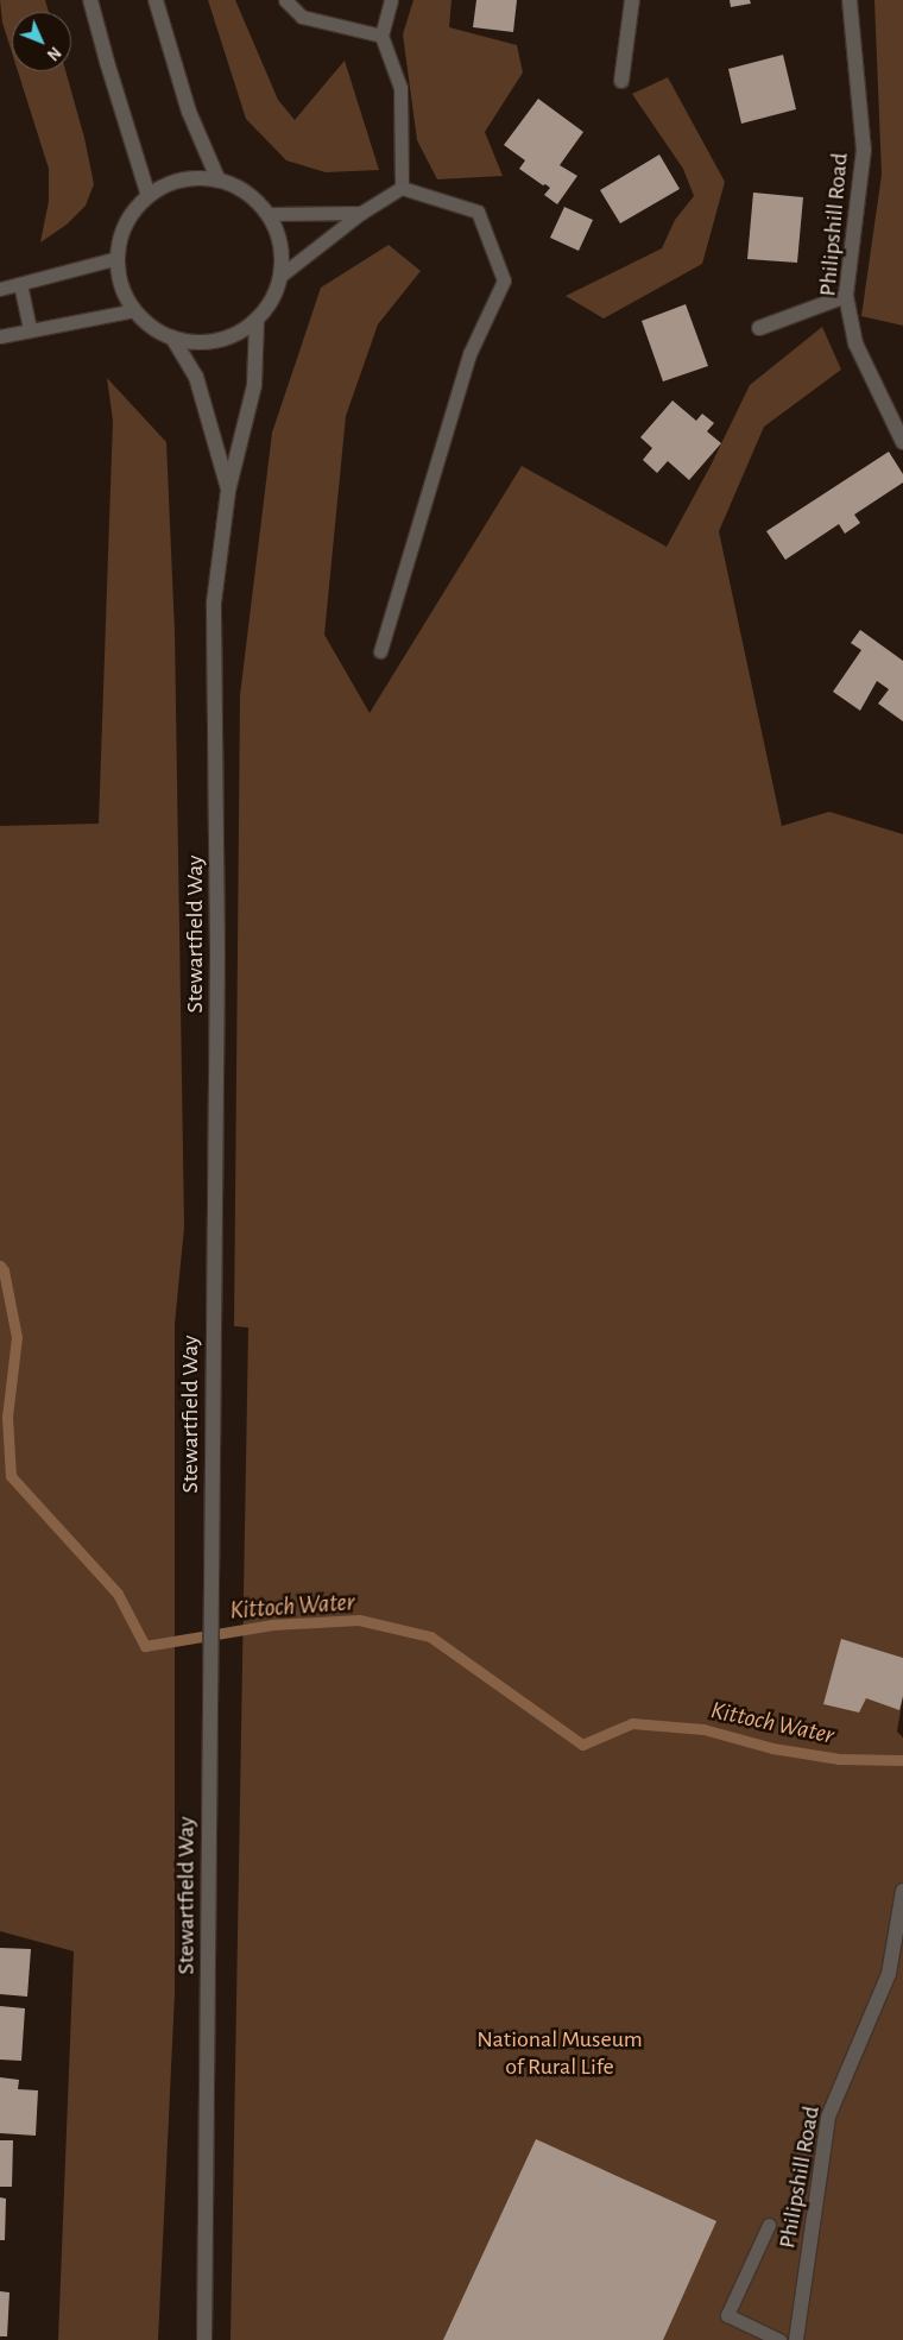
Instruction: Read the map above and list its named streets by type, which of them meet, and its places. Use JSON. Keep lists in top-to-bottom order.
{
  "streets": {
    "street": ["Philipshill Road", "Stewartfield Way"]
  },
  "water": ["Kittoch Water"],
  "parks": ["National Museum of Rural Life"],
  "north": "bottom right"
}
